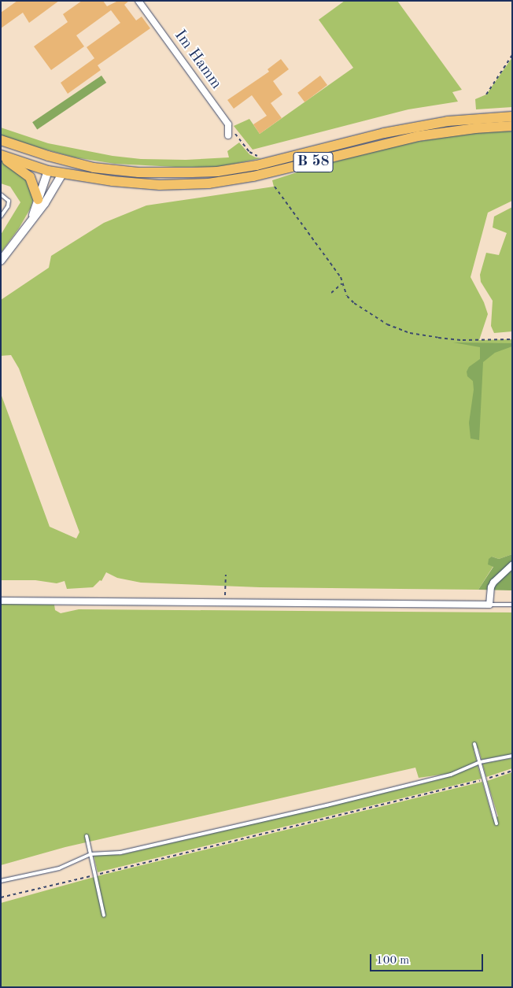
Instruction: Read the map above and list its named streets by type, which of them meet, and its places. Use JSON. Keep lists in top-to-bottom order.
{
  "streets": {
    "main road": ["B 58"],
    "street": ["Im Hamm"]
  },
  "scale_bar": "100 m"
}
